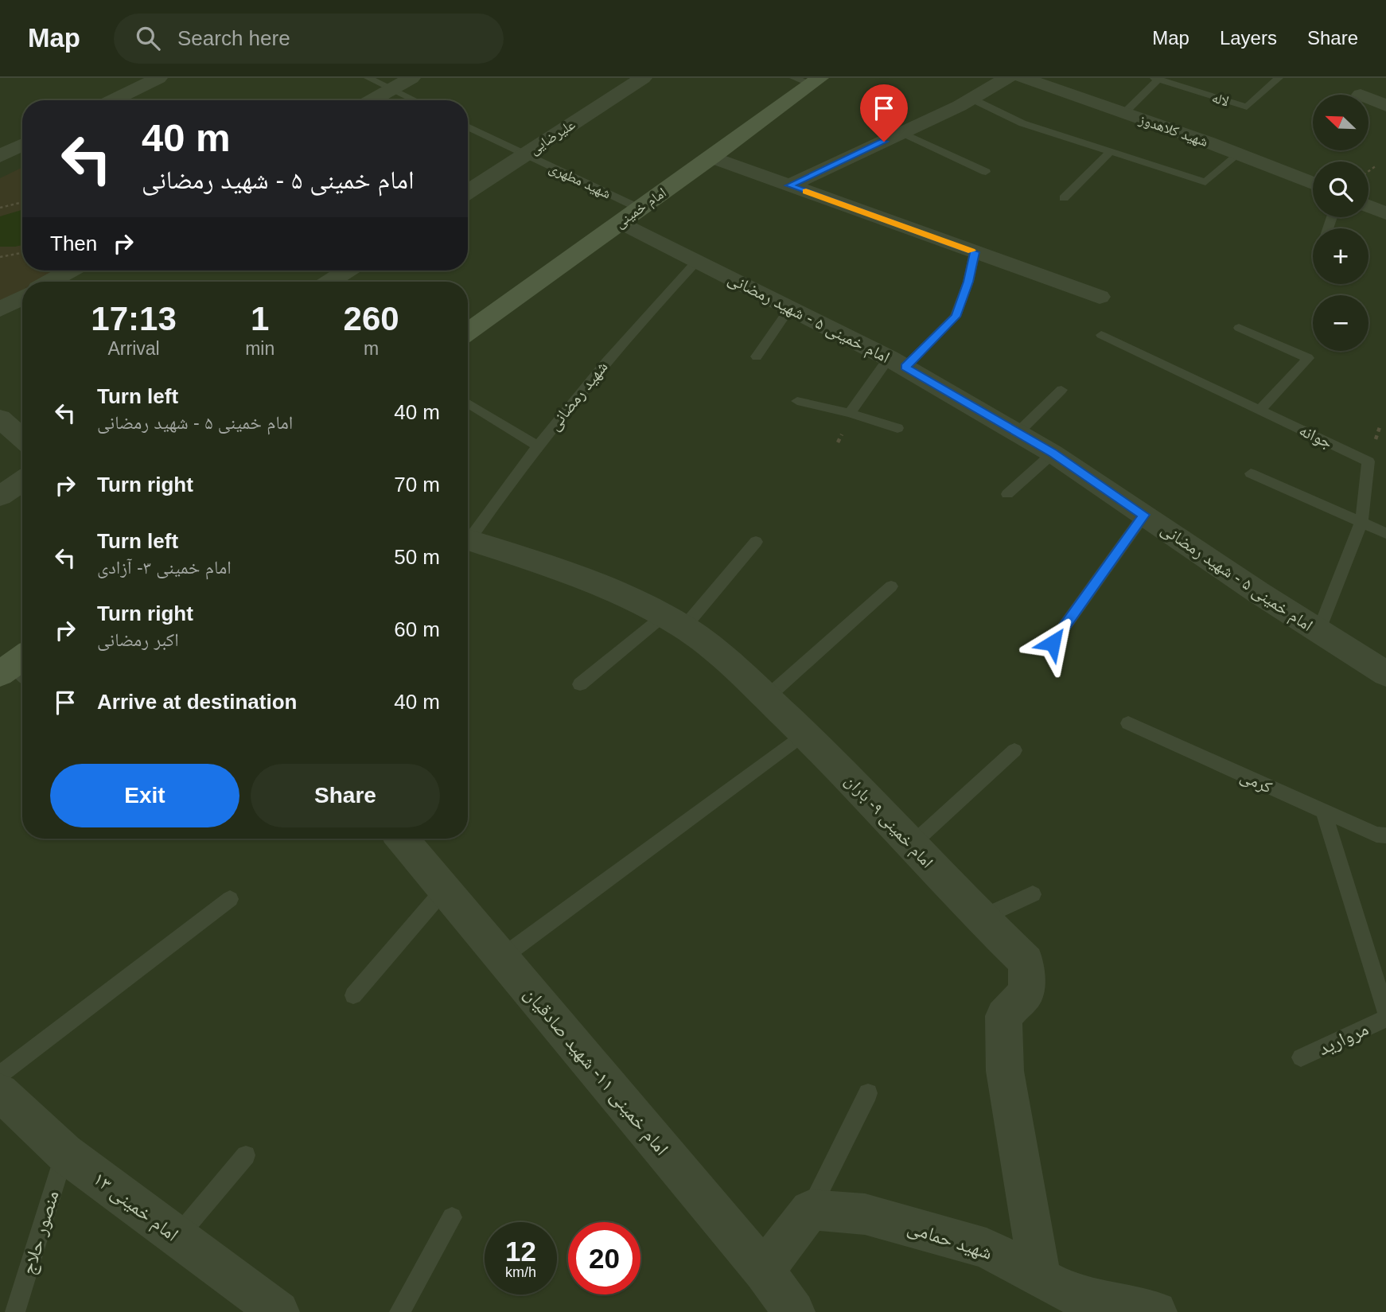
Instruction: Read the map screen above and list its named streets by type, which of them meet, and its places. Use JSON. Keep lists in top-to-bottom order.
{
  "streets": {
    "main road": ["امام خمینی"],
    "street": [
      "شهید کلاهدوز",
      "علیرضایی",
      "امام خمینی ۵ - شهید رمضانی",
      "امام خمینی ۹- باران",
      "امام خمینی ۱۱- شهید صادقیان",
      "امام خمینی ۱۳",
      "شهید حمامی"
    ],
    "lane": [
      "لاله",
      "شهید مطهری",
      "شهید رمضانی",
      "جوانه",
      "کرمی",
      "مروارید",
      "منصور حلاج"
    ]
  },
  "crossings": [
    ["علیرضایی", "شهید مطهری"],
    ["شهید مطهری", "امام خمینی"],
    ["شهید مطهری", "امام خمینی ۵ - شهید رمضانی"],
    ["امام خمینی", "امام خمینی ۵ - شهید رمضانی"],
    ["امام خمینی ۵ - شهید رمضانی", "شهید رمضانی"],
    ["امام خمینی ۵ - شهید رمضانی", "جوانه"],
    ["امام خمینی ۹- باران", "شهید حمامی"],
    ["امام خمینی ۱۳", "منصور حلاج"]
  ],
  "north": "top left",
  "page": {
    "header": "Map",
    "search": "Search here",
    "nav": ["Map", "Layers", "Share"],
    "map_buttons": ["+", "−"],
    "turn": ["40 m", "امام خمینی ۵ - شهید رمضانی"],
    "then": "Then",
    "eta": [
      "17:13",
      "Arrival",
      "1",
      "min",
      "260",
      "m"
    ],
    "list": [
      {
        "name": "Turn left",
        "note": "امام خمینی ۵ - شهید رمضانی",
        "value": "40 m"
      },
      {
        "name": "Turn right",
        "value": "70 m"
      },
      {
        "name": "Turn left",
        "note": "امام خمینی ۳- آزادی",
        "value": "50 m"
      },
      {
        "name": "Turn right",
        "note": "اکبر رمضانی",
        "value": "60 m"
      },
      {
        "name": "Arrive at destination",
        "value": "40 m"
      }
    ],
    "buttons": ["Exit", "Share"],
    "speed": "12 km/h",
    "limit": "20"
  }
}
